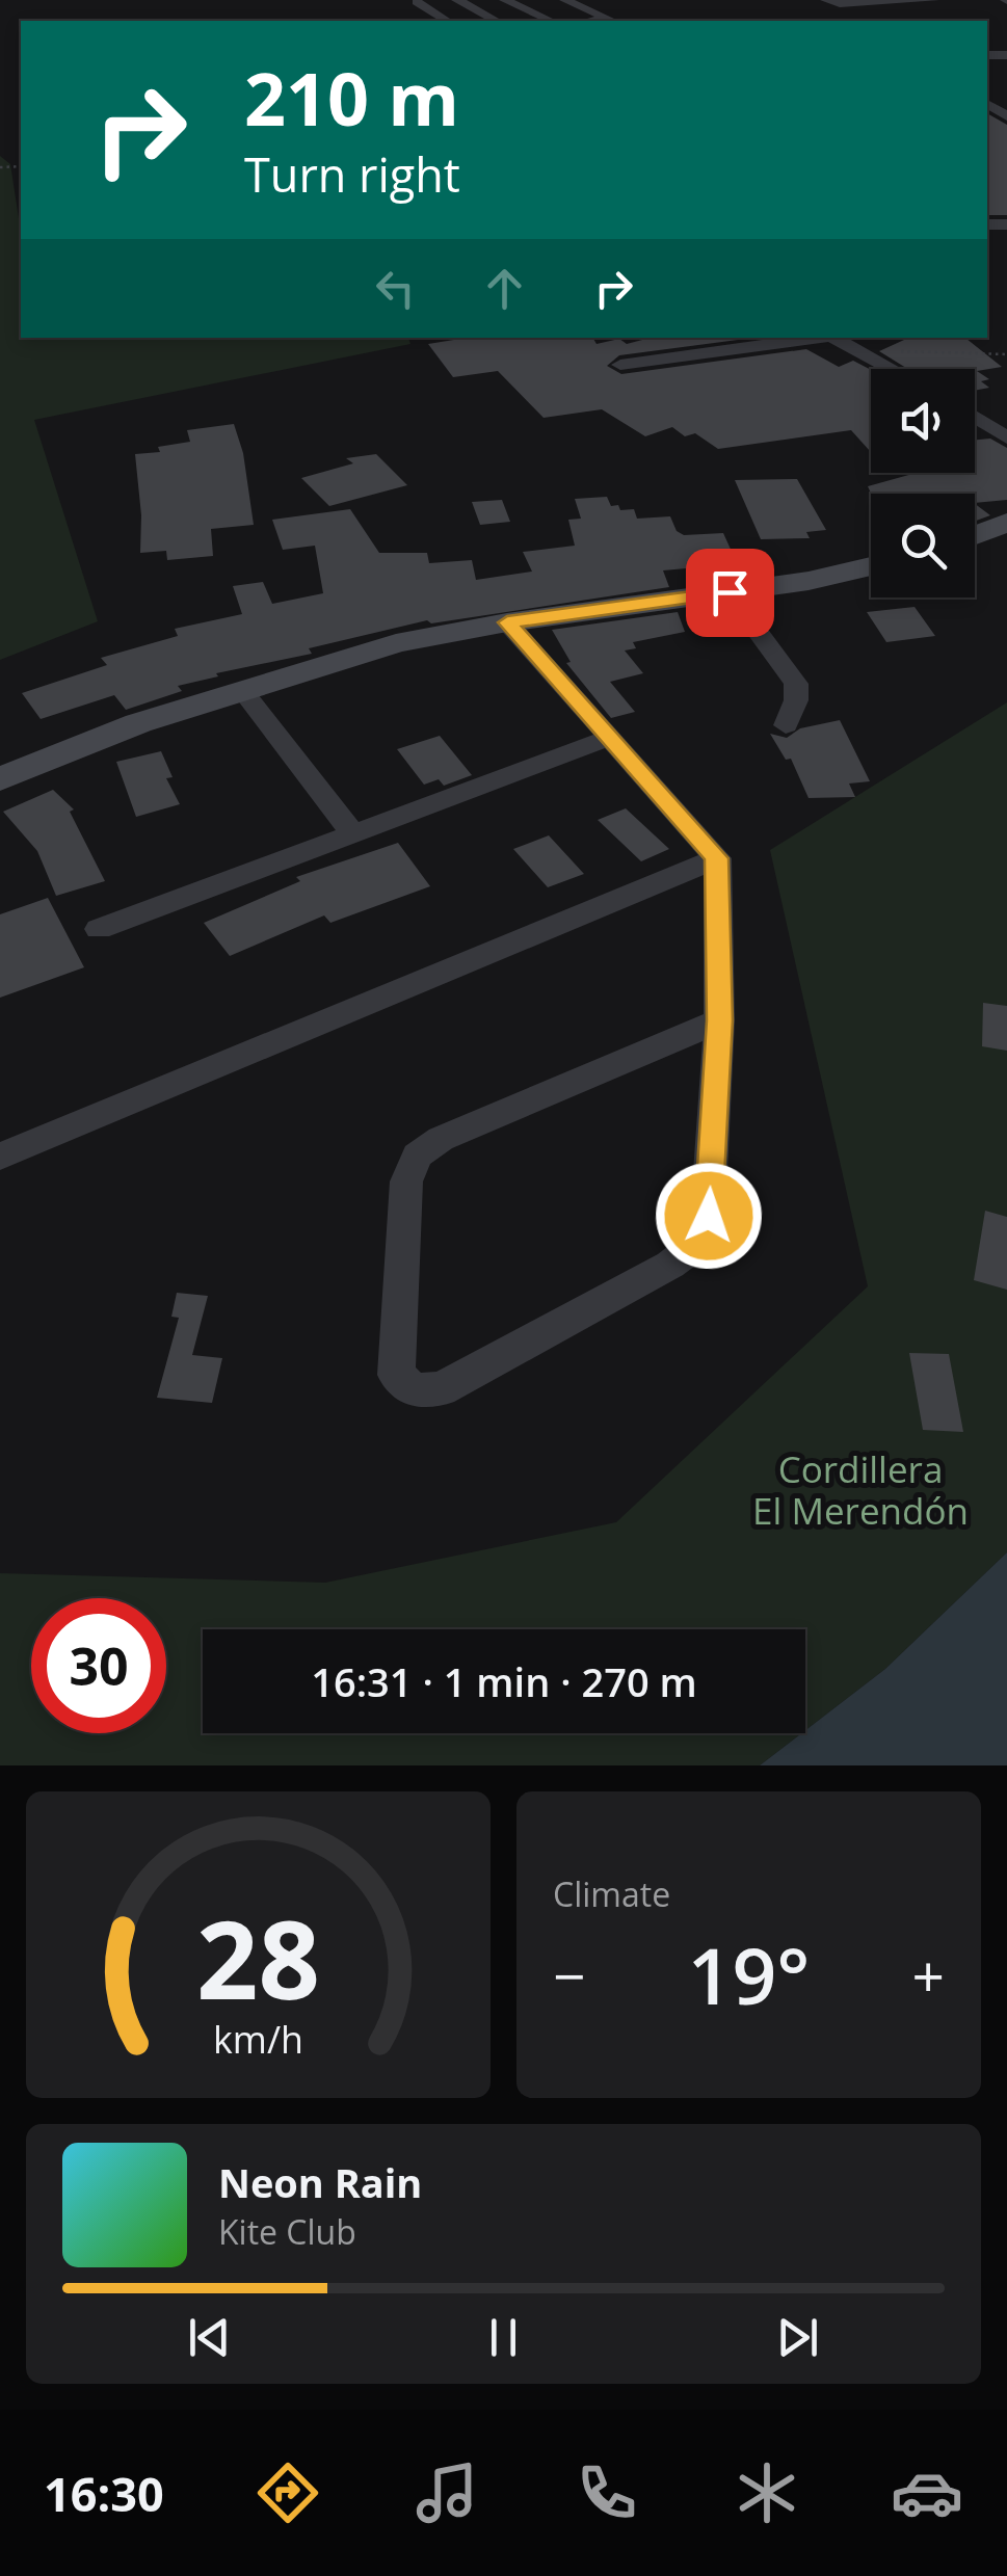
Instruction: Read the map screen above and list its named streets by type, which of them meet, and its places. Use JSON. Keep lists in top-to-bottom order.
{
  "parks": ["Cordillera El Merendón"],
  "page": {
    "turn": ["210 m", "Turn right"],
    "limit": "30",
    "trip": "16:31 · 1 min · 270 m",
    "tile": "Climate",
    "heat": ["−", "19°", "+"],
    "song": ["Neon Rain", "Kite Club"],
    "tabs": "16:30",
    "gauge": ["28", "km/h"]
  }
}
